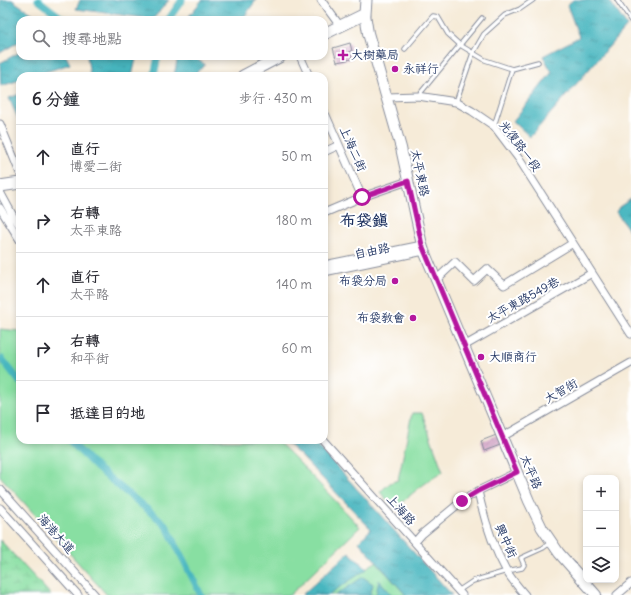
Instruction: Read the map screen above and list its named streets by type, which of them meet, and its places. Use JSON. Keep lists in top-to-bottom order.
{
  "streets": {
    "main road": ["太平東路", "太平路"],
    "street": [
      "光復路一段",
      "上海二街",
      "自由路",
      "太平東路549巷",
      "大智街",
      "上海路",
      "海港大道",
      "興中街"
    ]
  },
  "crossings": [
    ["光復路一段", "太平東路"],
    ["光復路一段", "太平東路549巷"],
    ["太平東路", "自由路"],
    ["太平東路", "太平東路549巷"],
    ["太平東路", "太平路"],
    ["太平東路549巷", "太平路"],
    ["大智街", "太平路"]
  ],
  "districts": ["布袋鎮"],
  "places": {
    "health": ["大樹藥局"],
    "other": [
      "永祥行",
      "布袋分局",
      "布袋教會",
      "大順商行"
    ]
  },
  "page": {
    "search": "搜尋地點",
    "heading": ["6 分鐘", "步行 · 430 m"],
    "list": [
      ["直行", "博愛二街", "50 m"],
      ["右轉", "太平東路", "180 m"],
      ["直行", "太平路", "140 m"],
      ["右轉", "和平街", "60 m"],
      "抵達目的地"
    ],
    "map_buttons": ["+", "−"]
  }
}
